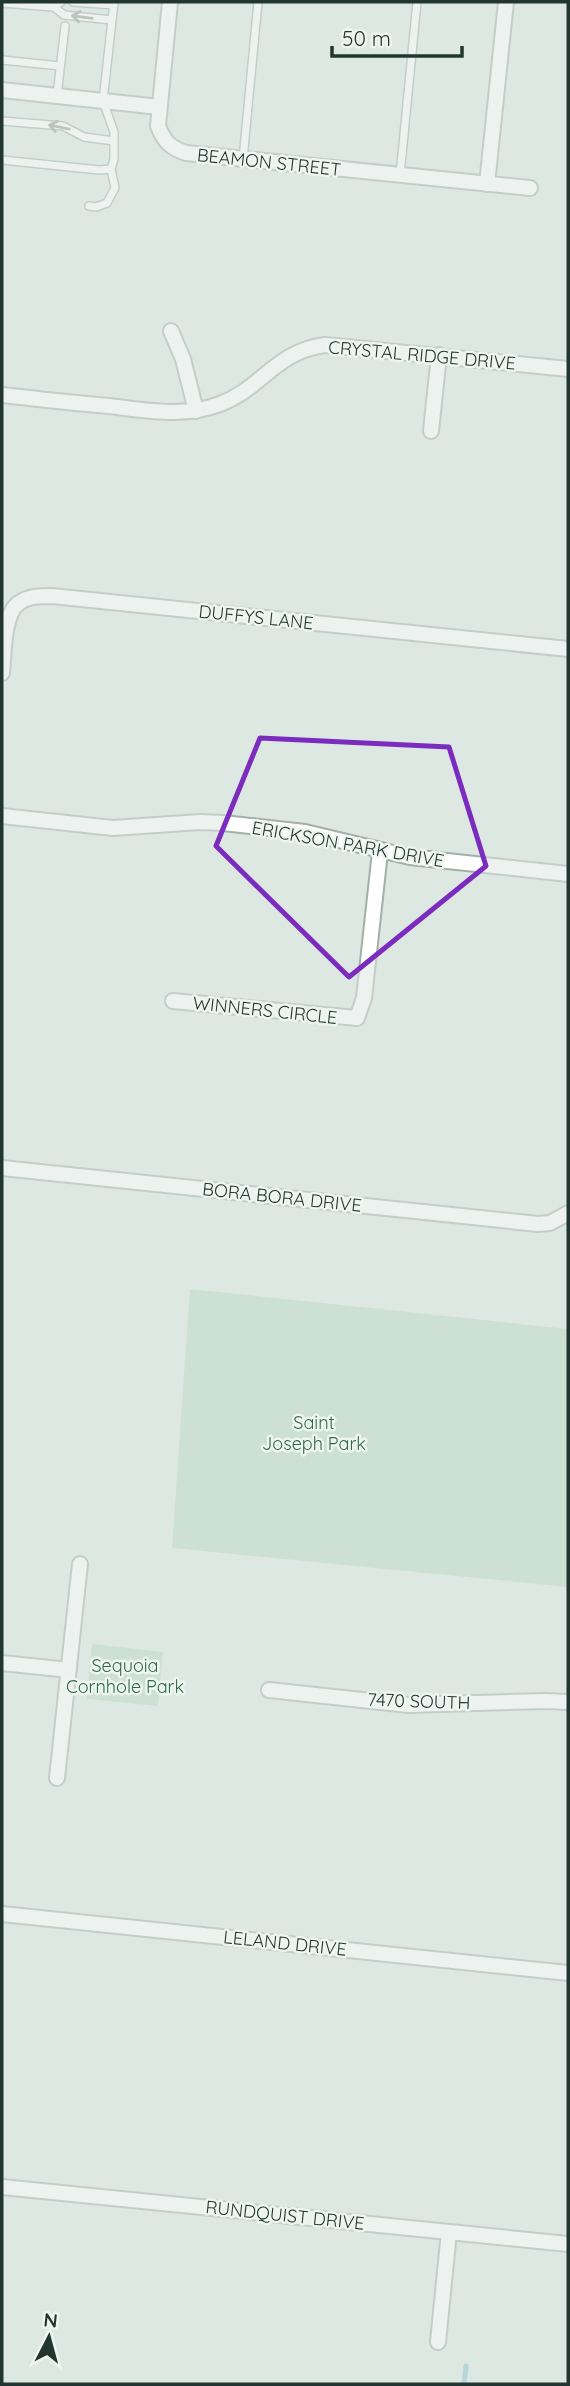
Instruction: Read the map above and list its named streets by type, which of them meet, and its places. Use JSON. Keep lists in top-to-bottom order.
{
  "streets": {
    "street": [
      "BEAMON STREET",
      "CRYSTAL RIDGE DRIVE",
      "DUFFYS LANE",
      "ERICKSON PARK DRIVE",
      "WINNERS CIRCLE",
      "BORA BORA DRIVE",
      "7470 SOUTH",
      "LELAND DRIVE",
      "RUNDQUIST DRIVE"
    ]
  },
  "crossings": [
    ["ERICKSON PARK DRIVE", "WINNERS CIRCLE"]
  ],
  "parks": ["Saint Joseph Park", "Sequoia Cornhole Park"],
  "scale_bar": "50 m",
  "north": "top"
}
